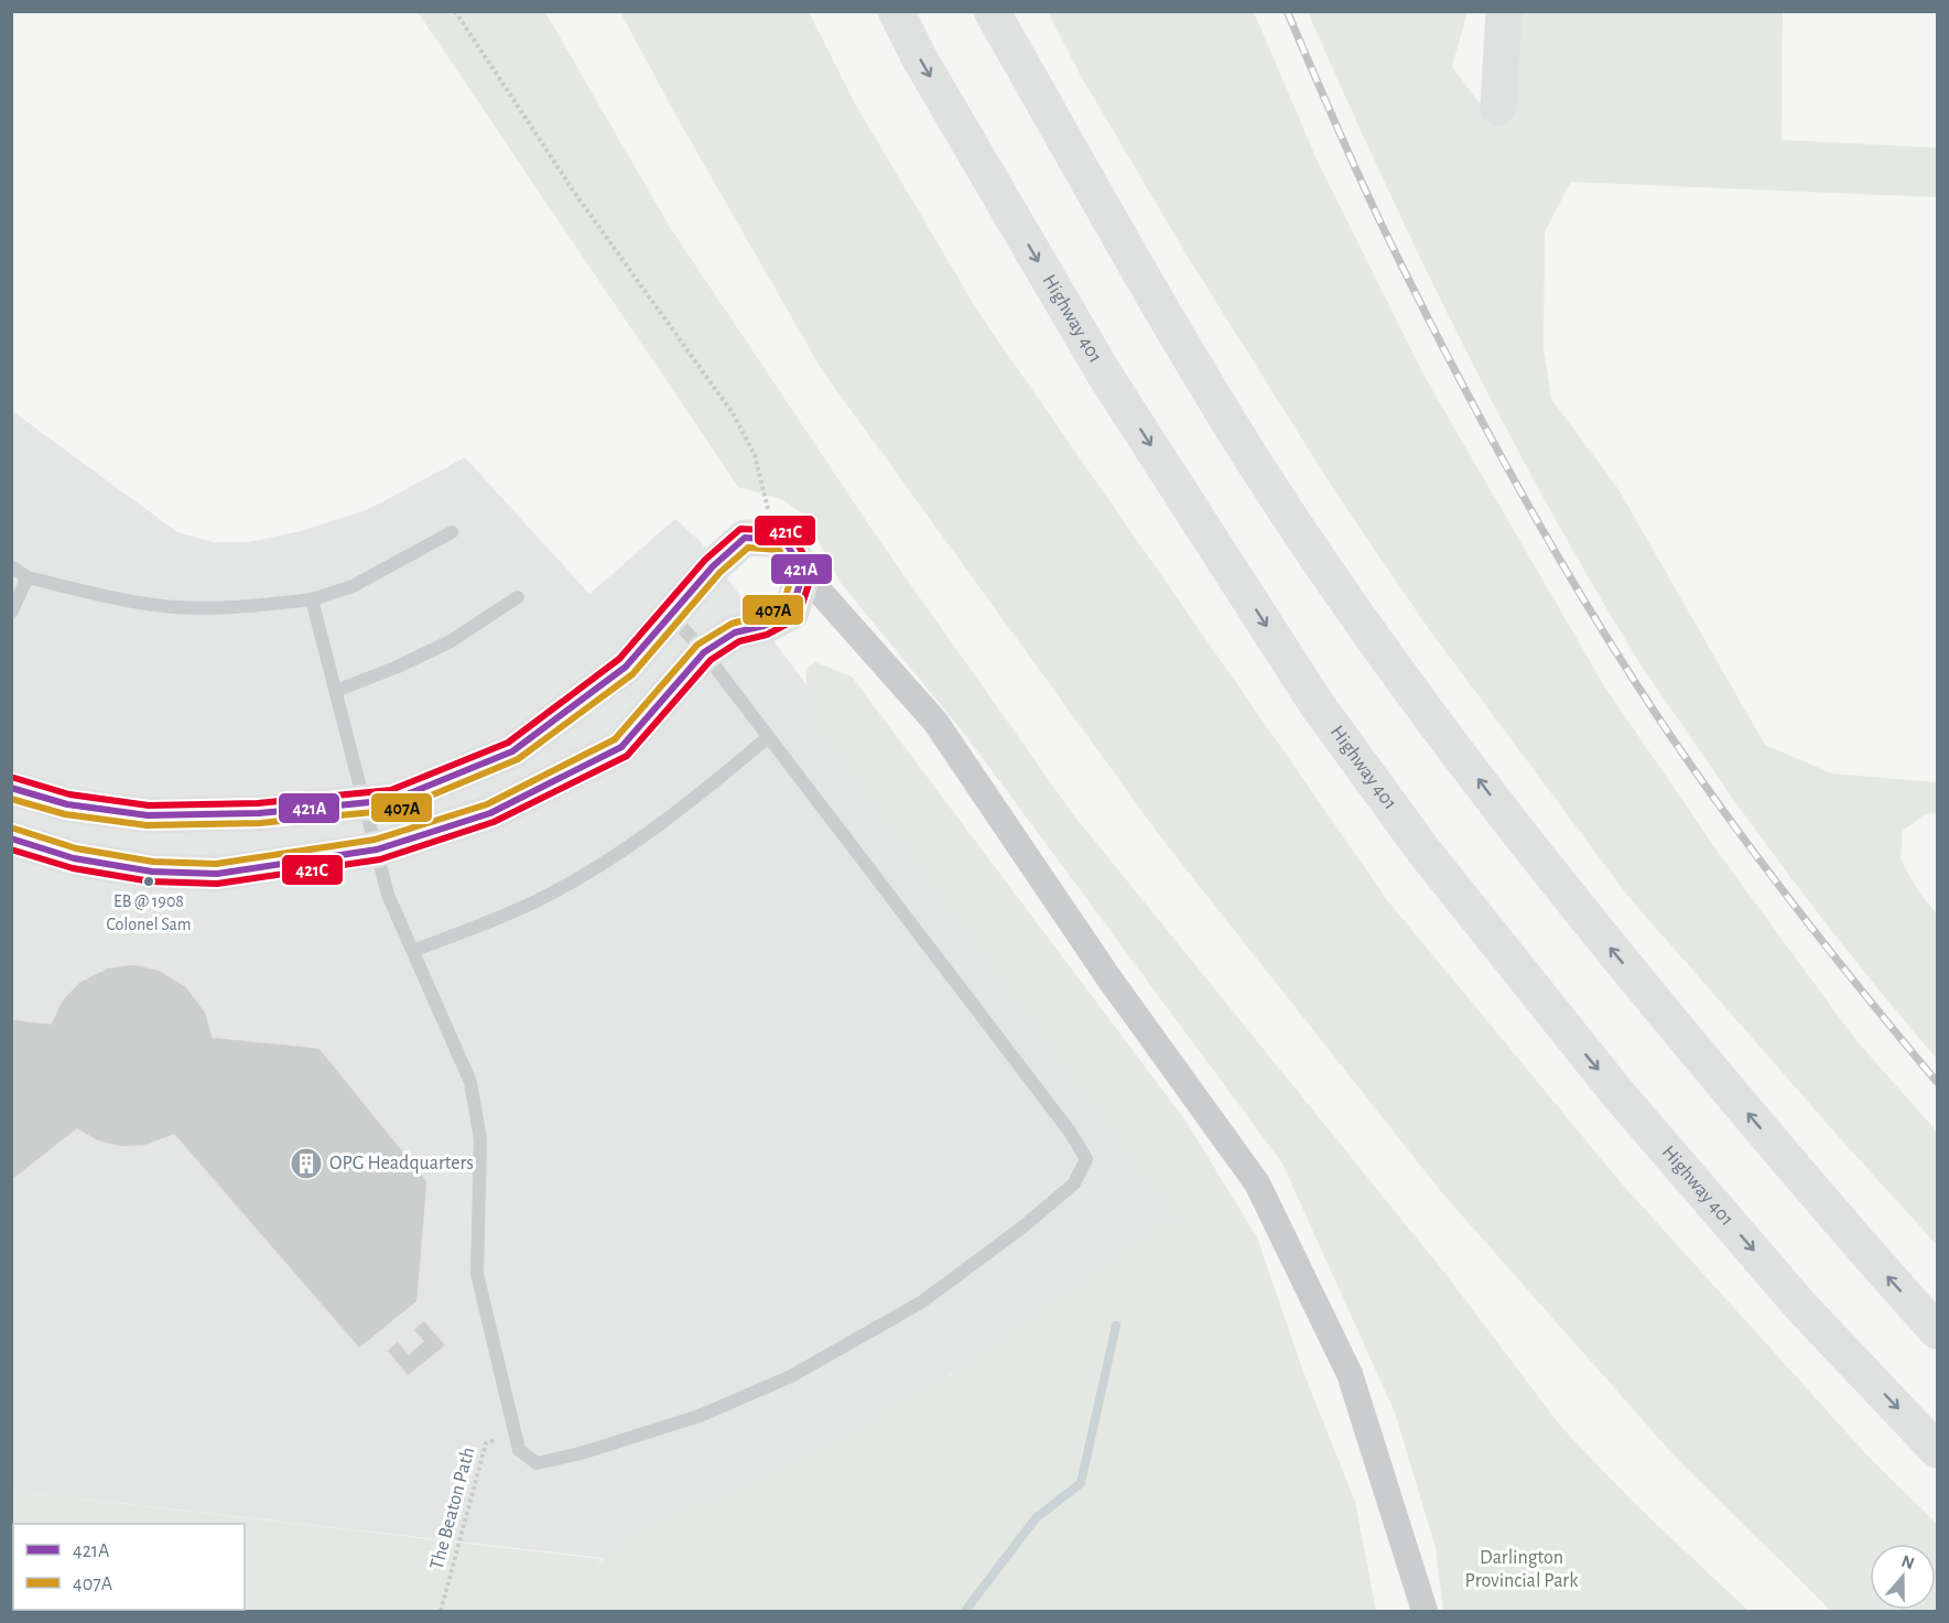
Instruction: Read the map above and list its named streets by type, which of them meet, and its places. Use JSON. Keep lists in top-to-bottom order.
{
  "streets": {
    "main road": ["Highway 401"],
    "path": ["The Beaton Path"]
  },
  "parks": ["Darlington Provincial Park"],
  "places": {
    "other": ["EB @ 1908 Colonel Sam"],
    "building": ["OPG Headquarters"]
  },
  "lines": ["transit line 421C", "transit line 421A", "transit line 407A"],
  "legend": ["421A", "407A"],
  "north": "top"
}
